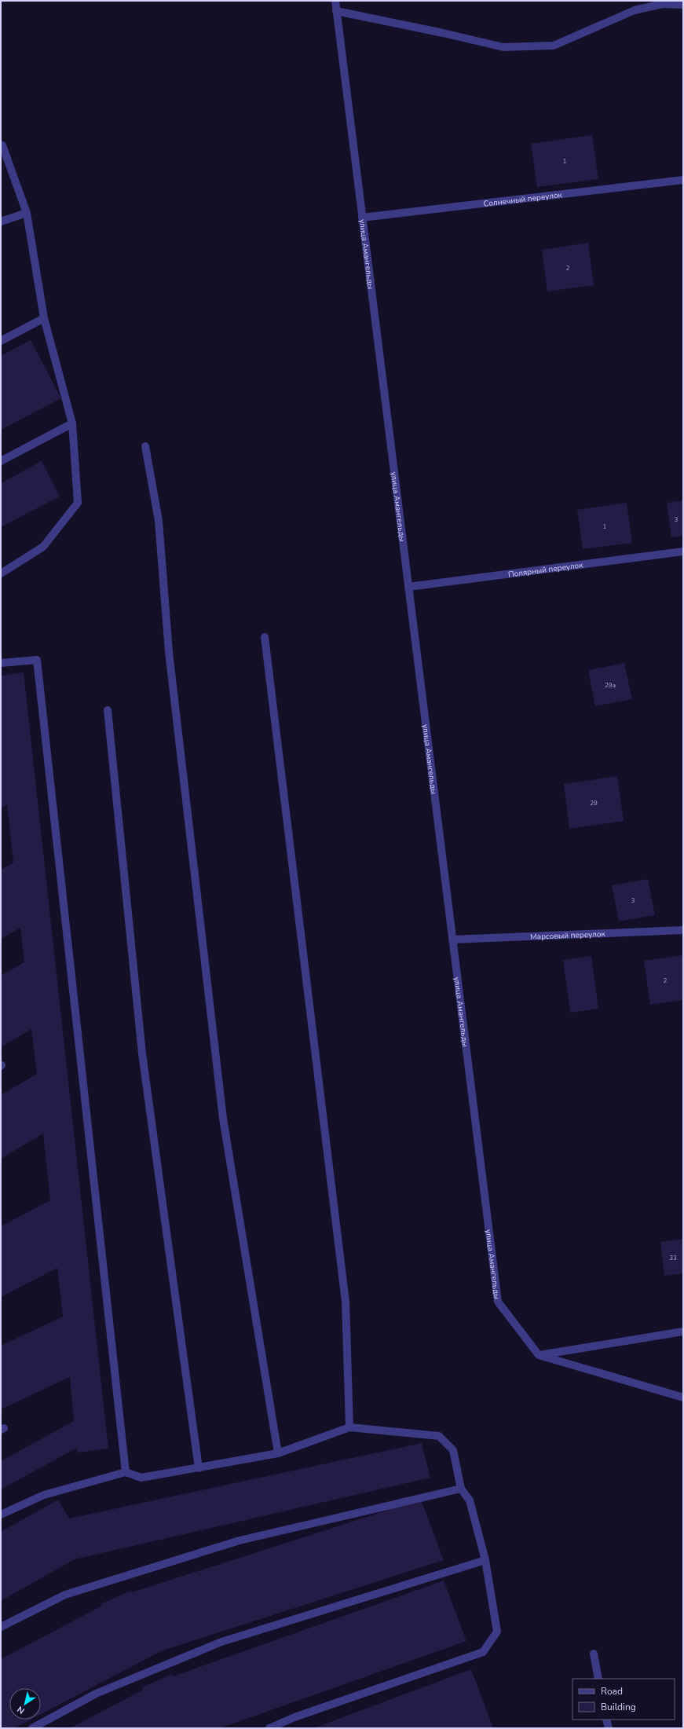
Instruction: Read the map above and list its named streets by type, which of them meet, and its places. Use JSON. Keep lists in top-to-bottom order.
{
  "streets": {
    "street": [
      "Солнечный переулок",
      "улица Амангельды",
      "Полярный переулок",
      "Марсовый переулок"
    ]
  },
  "crossings": [
    ["Солнечный переулок", "улица Амангельды"],
    ["улица Амангельды", "Полярный переулок"],
    ["улица Амангельды", "Марсовый переулок"]
  ],
  "house_numbers": [
    "1",
    "2",
    "3",
    "1",
    "29а",
    "29",
    "3",
    "2",
    "33"
  ],
  "legend": ["Road", "Building"],
  "north": "bottom left"
}
